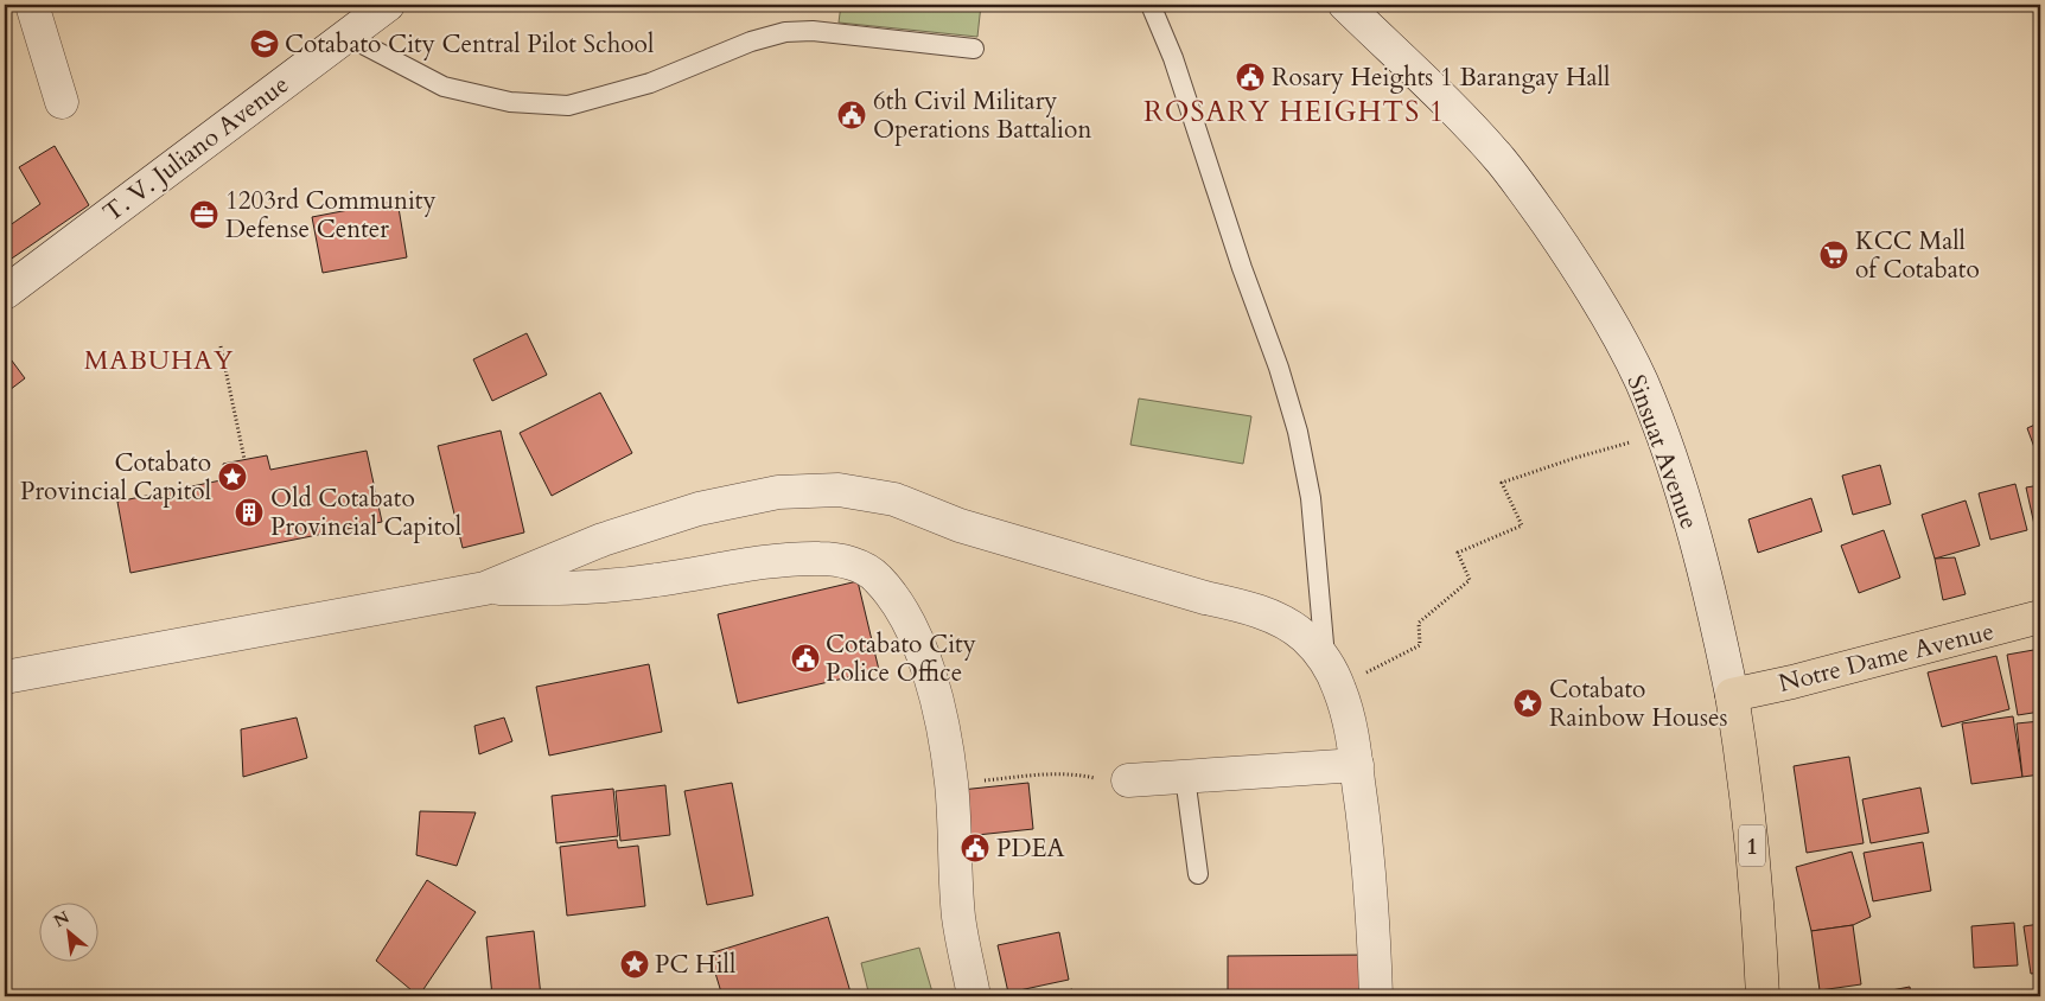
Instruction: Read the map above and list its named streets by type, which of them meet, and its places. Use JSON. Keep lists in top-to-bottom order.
{
  "streets": {
    "main road": ["Sinsuat Avenue", "Notre Dame Avenue", "1"],
    "street": ["T. V. Juliano Avenue"]
  },
  "crossings": [
    ["Sinsuat Avenue", "Notre Dame Avenue"]
  ],
  "districts": ["ROSARY HEIGHTS 1", "MABUHAY"],
  "places": {
    "school or university": ["Cotabato City Central Pilot School"],
    "public building": [
      "Rosary Heights 1 Barangay Hall",
      "6th Civil Military Operations Battalion",
      "Cotabato City Police Office",
      "PDEA"
    ],
    "office": ["1203rd Community Defense Center"],
    "supermarket": ["KCC Mall of Cotabato"],
    "place": ["Cotabato Provincial Capitol", "Cotabato Rainbow Houses", "PC Hill"],
    "building": ["Old Cotabato Provincial Capitol"]
  },
  "north": "top left"
}
